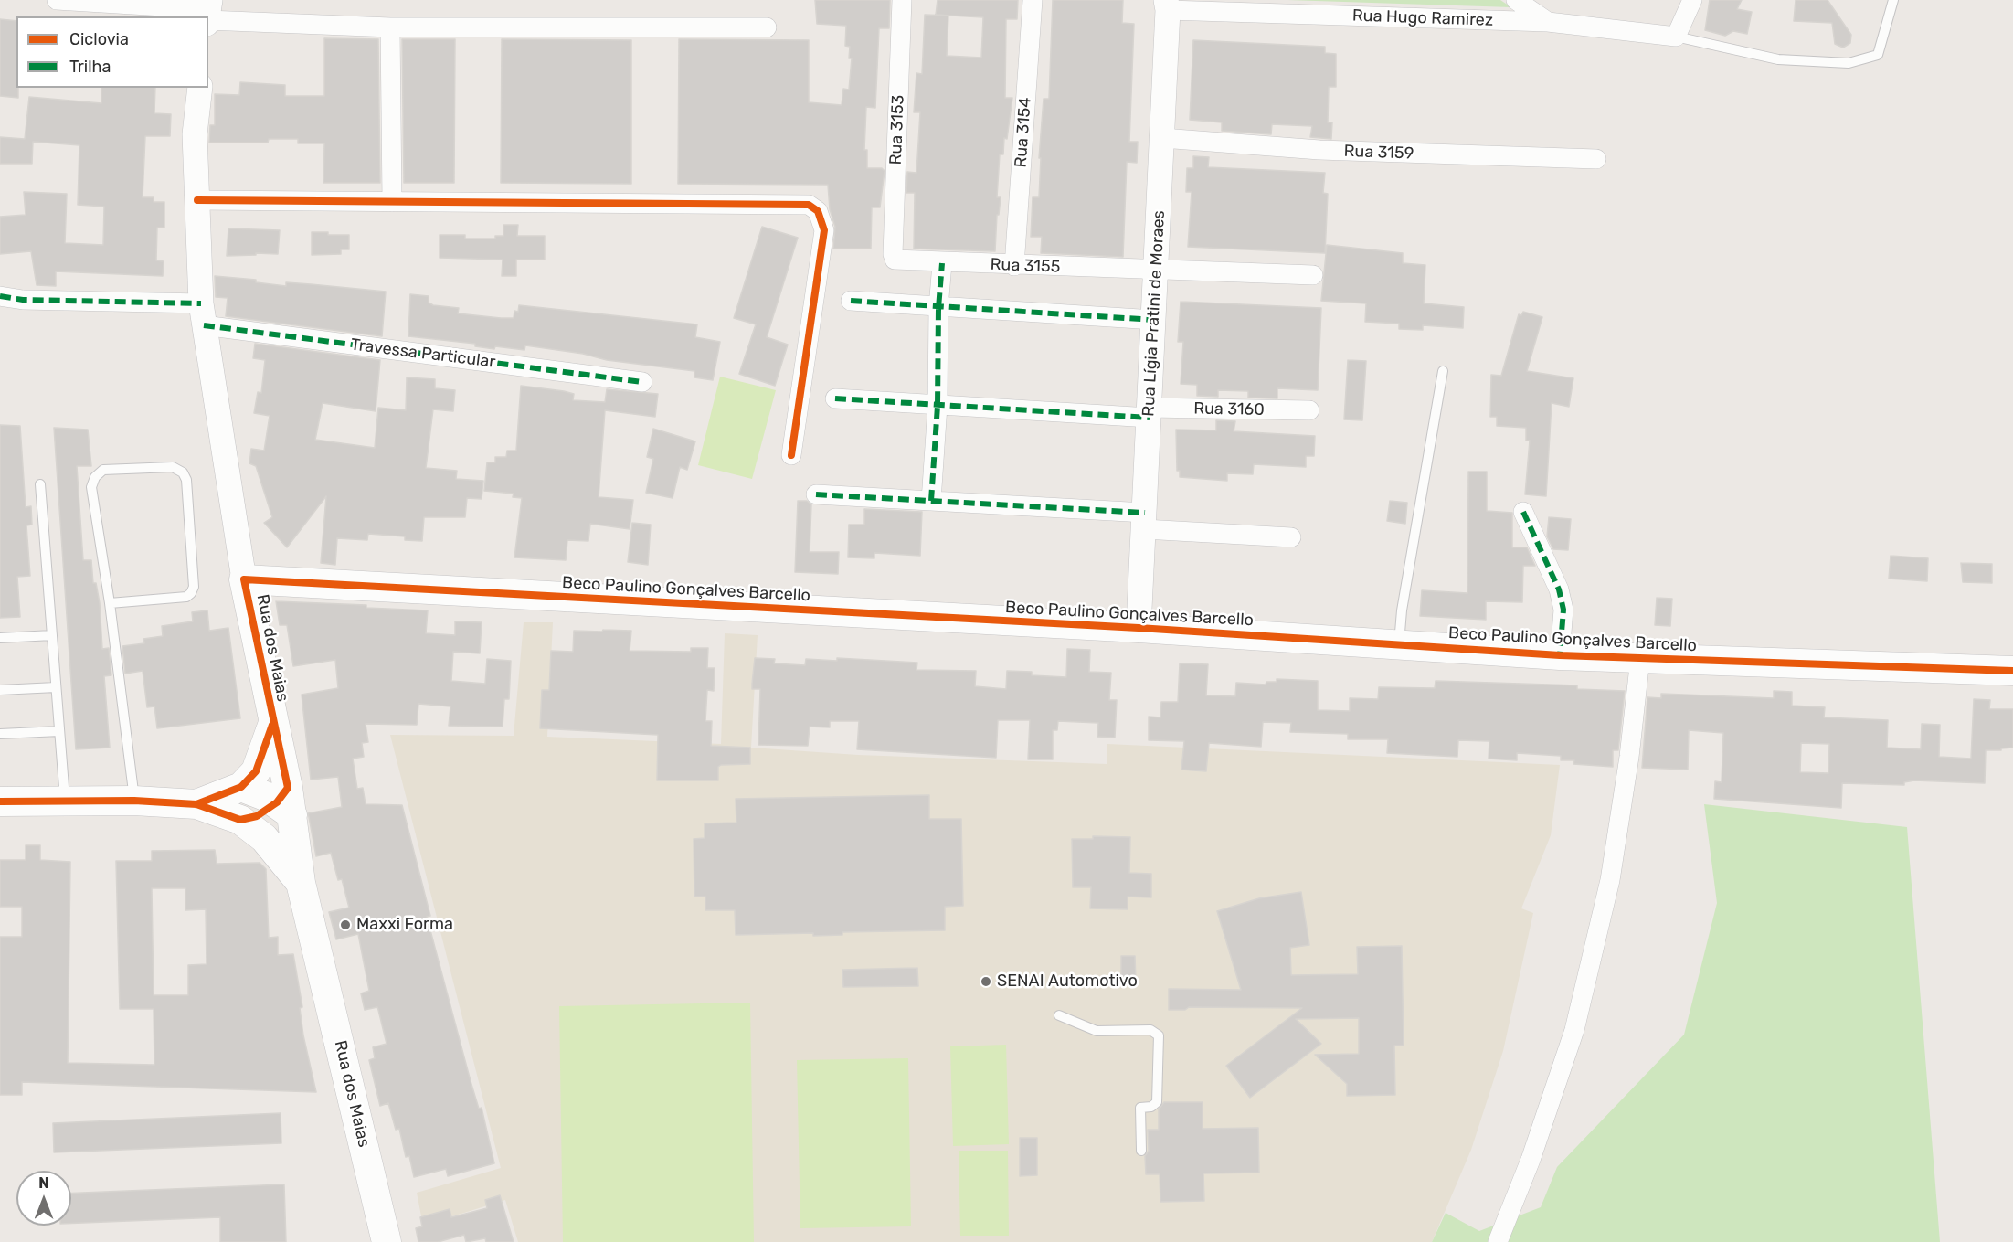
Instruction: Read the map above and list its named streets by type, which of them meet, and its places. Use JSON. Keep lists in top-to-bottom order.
{
  "streets": {
    "main road": ["Beco Paulino Gonçalves Barcello", "Rua dos Maias"],
    "street": [
      "Rua Hugo Ramirez",
      "Rua 3153",
      "Rua 3154",
      "Rua 3159",
      "Rua 3155",
      "Rua Lígia Pratini de Moraes",
      "Travessa Particular",
      "Rua 3160"
    ]
  },
  "crossings": [
    ["Rua Hugo Ramirez", "Rua Lígia Pratini de Moraes"],
    ["Rua 3153", "Rua 3155"],
    ["Rua 3154", "Rua 3155"],
    ["Rua 3159", "Rua Lígia Pratini de Moraes"],
    ["Rua 3155", "Rua Lígia Pratini de Moraes"],
    ["Rua Lígia Pratini de Moraes", "Rua 3160"],
    ["Rua Lígia Pratini de Moraes", "Beco Paulino Gonçalves Barcello"],
    ["Travessa Particular", "Rua dos Maias"],
    ["Beco Paulino Gonçalves Barcello", "Rua dos Maias"]
  ],
  "places": ["Maxxi Forma", "SENAI Automotivo"],
  "legend": ["Ciclovia", "Trilha"],
  "north": "top"
}
